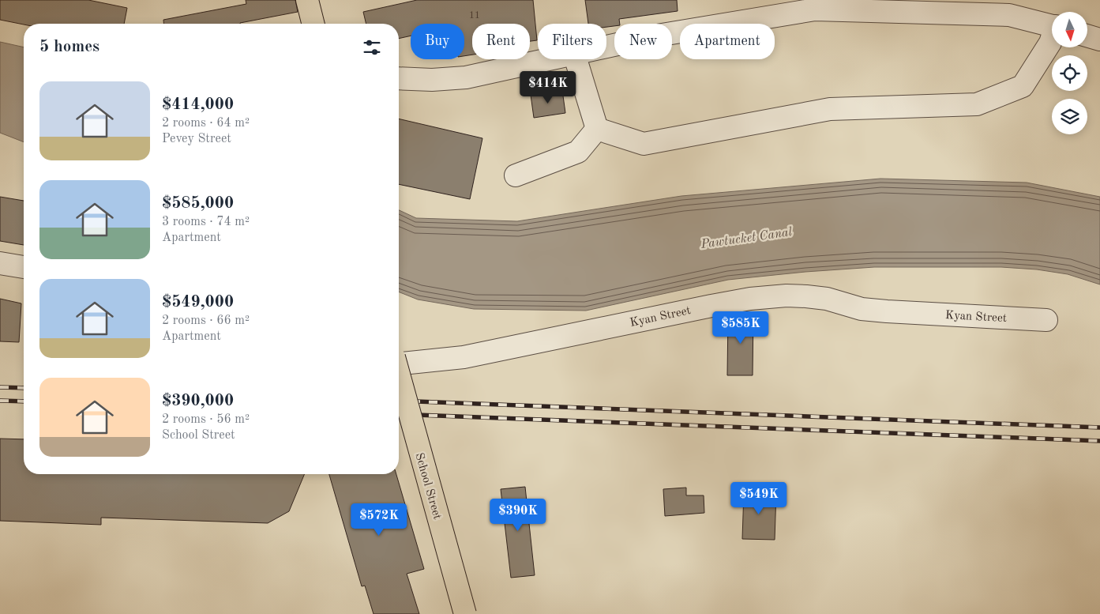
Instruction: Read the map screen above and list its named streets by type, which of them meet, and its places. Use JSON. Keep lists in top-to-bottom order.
{
  "streets": {
    "main road": ["School Street"],
    "street": ["Kyan Street"]
  },
  "water": ["Pawtucket Canal"],
  "house_numbers": ["11"],
  "north": "bottom",
  "page": {
    "chip": [
      "Buy",
      "Rent",
      "Filters",
      "New",
      "Apartment"
    ],
    "heading": "5 homes",
    "price": [
      "$414K",
      "$585K",
      "$549K",
      "$390K",
      "$572K"
    ],
    "list": [
      {
        "name": "$414,000",
        "note": "2 rooms · 64 m² · Pevey Street"
      },
      {
        "name": "$585,000",
        "note": "3 rooms · 74 m² · Apartment"
      },
      {
        "name": "$549,000",
        "note": "2 rooms · 66 m² · Apartment"
      },
      {
        "name": "$390,000",
        "note": "2 rooms · 56 m² · School Street"
      }
    ]
  }
}
